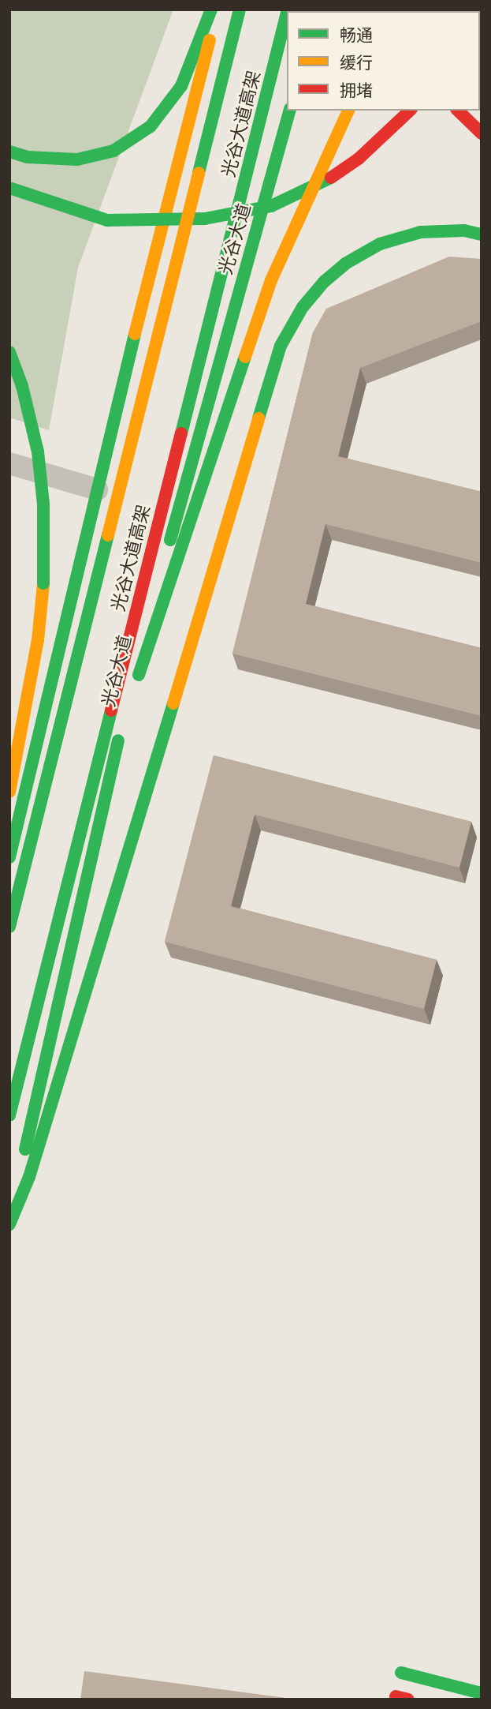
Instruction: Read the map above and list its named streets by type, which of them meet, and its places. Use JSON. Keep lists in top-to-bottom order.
{
  "streets": {
    "main road": ["光谷大道高架", "光谷大道"]
  },
  "crossings": [
    ["光谷大道高架", "光谷大道"]
  ],
  "legend": ["畅通", "缓行", "拥堵"]
}
